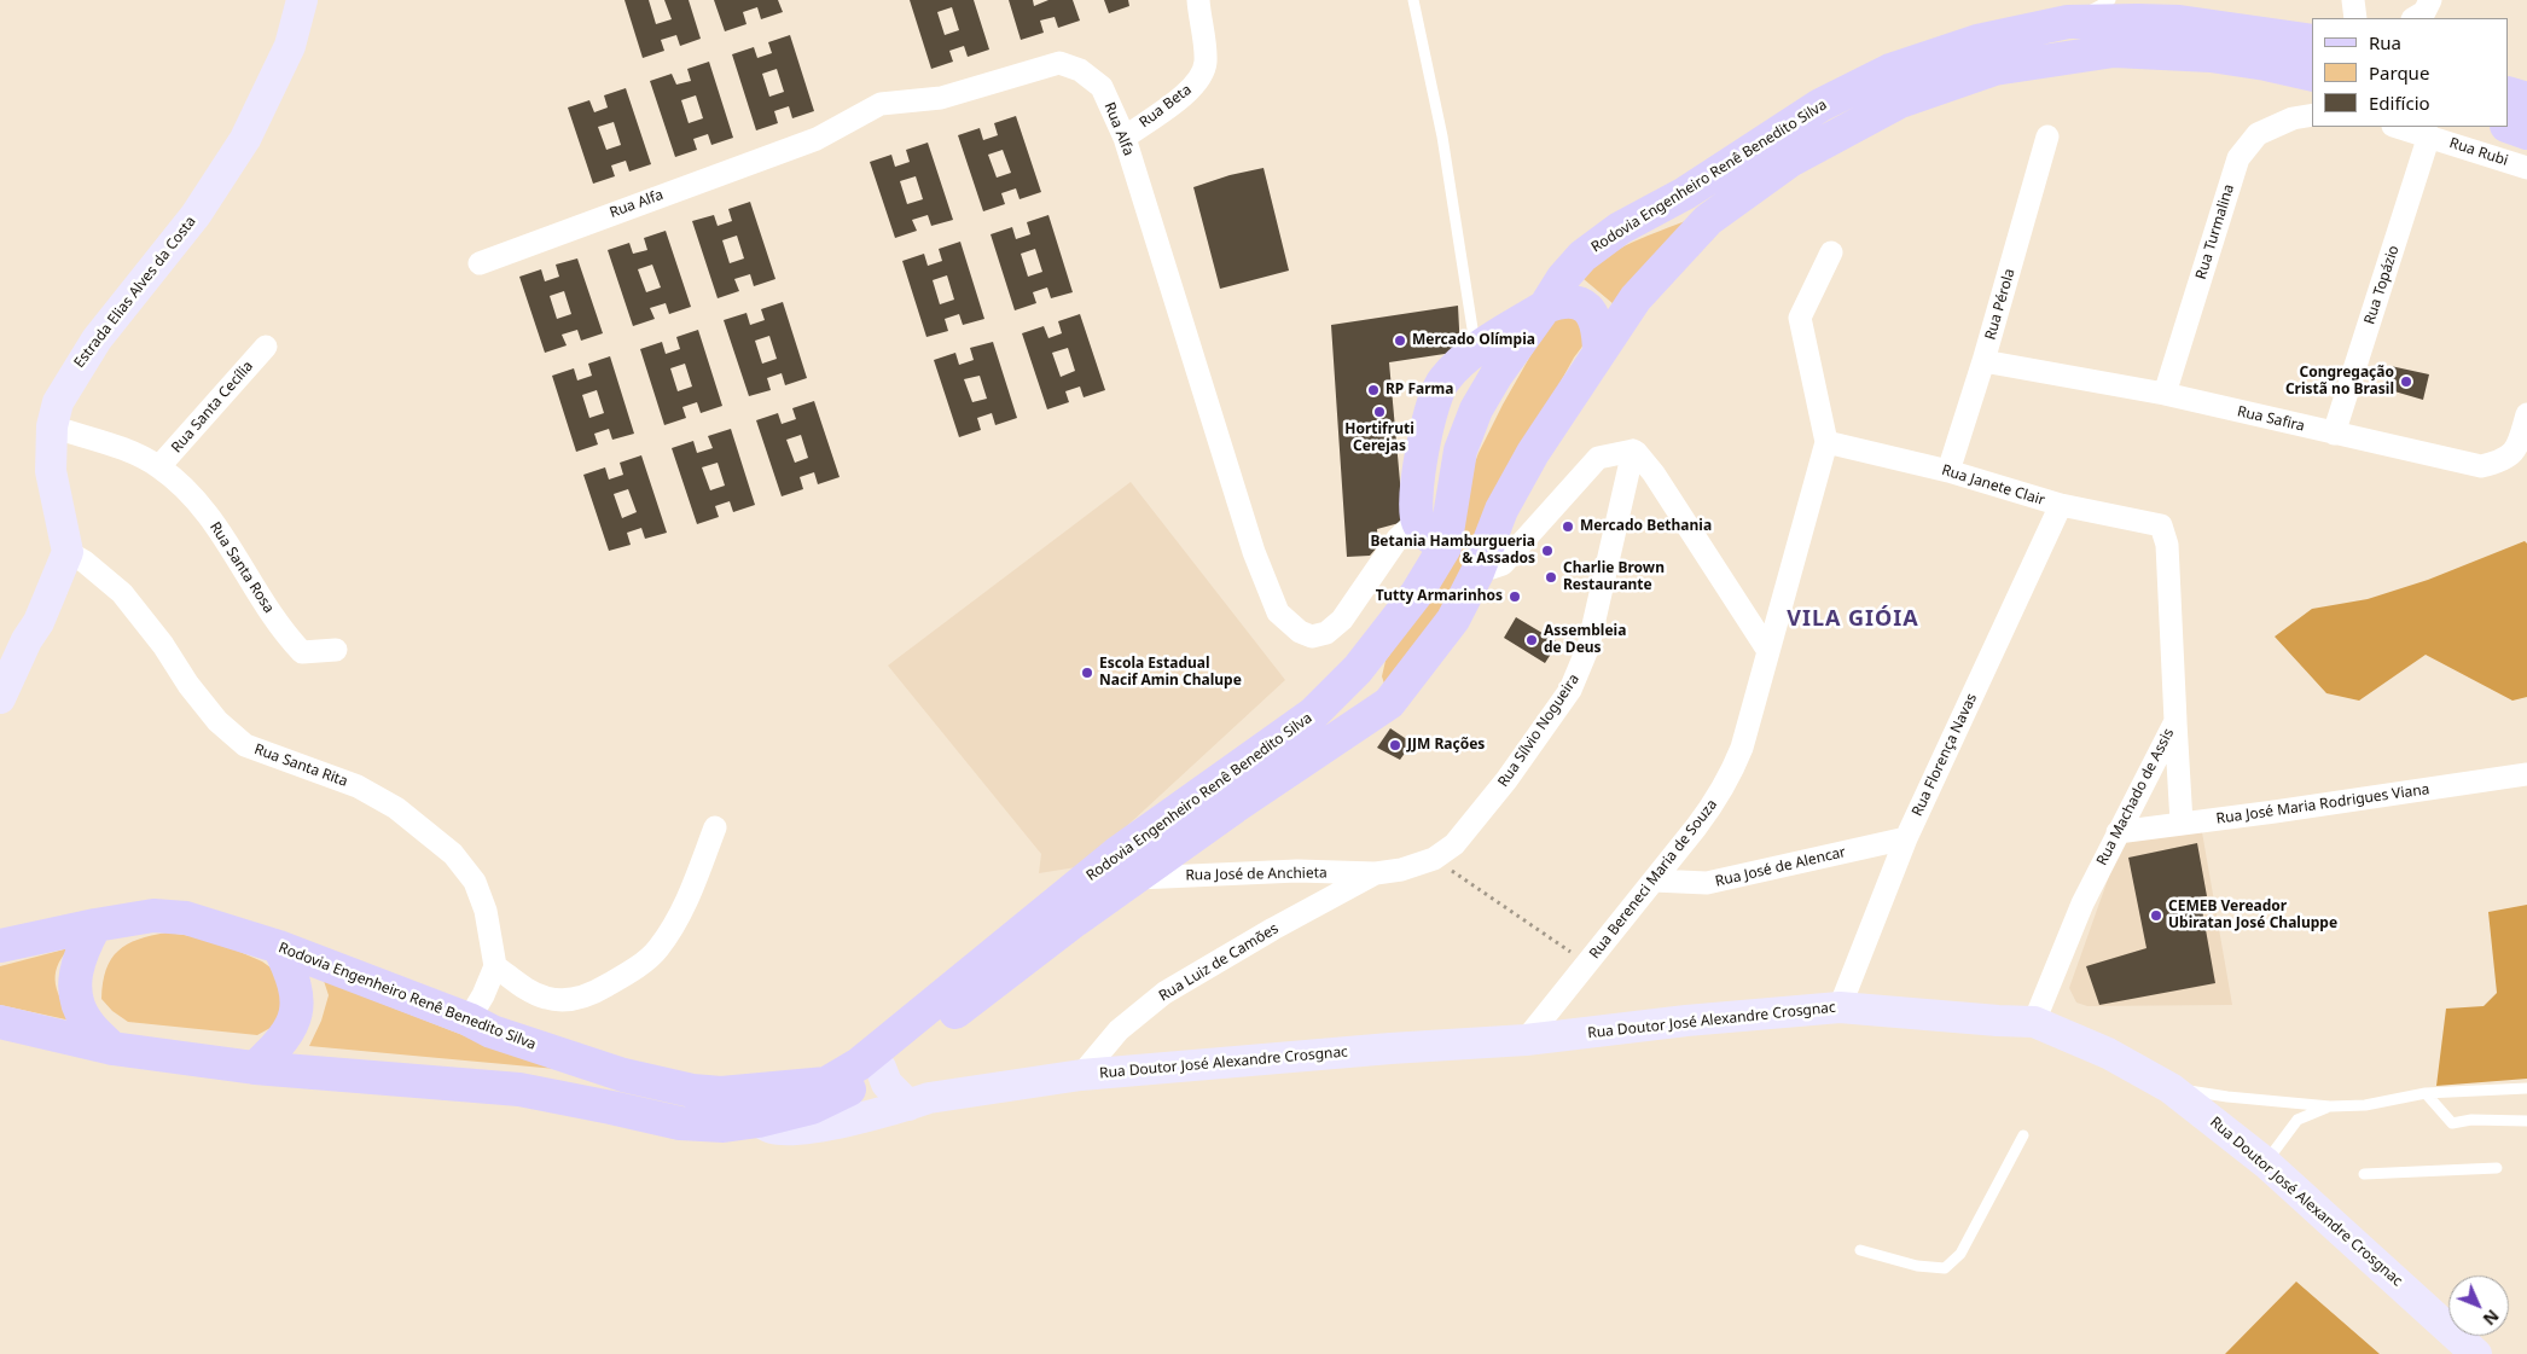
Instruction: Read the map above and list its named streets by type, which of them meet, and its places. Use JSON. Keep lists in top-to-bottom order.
{
  "streets": {
    "main road": ["Rodovia Engenheiro Renê Benedito Silva", "Estrada Elias Alves da Costa", "Rua Doutor José Alexandre Crosgnac"],
    "street": [
      "Rua Beta",
      "Rua Alfa",
      "Rua Rubi",
      "Rua Turmalina",
      "Rua Topázio",
      "Rua Pérola",
      "Rua Santa Cecília",
      "Rua Safira",
      "Rua Janete Clair",
      "Rua Santa Rosa",
      "Rua Sílvio Nogueira",
      "Rua Florença Navas",
      "Rua Santa Rita",
      "Rua Machado de Assis",
      "Rua José Maria Rodrigues Viana",
      "Rua José de Alencar",
      "Rua José de Anchieta",
      "Rua Bereneci Maria de Souza",
      "Rua Luiz de Camões"
    ]
  },
  "crossings": [
    ["Rua Beta", "Rua Alfa"],
    ["Rua Rubi", "Rua Topázio"],
    ["Rodovia Engenheiro Renê Benedito Silva", "Rua José de Anchieta"],
    ["Rodovia Engenheiro Renê Benedito Silva", "Rua Doutor José Alexandre Crosgnac"],
    ["Rua Turmalina", "Rua Safira"],
    ["Rua Topázio", "Rua Safira"],
    ["Estrada Elias Alves da Costa", "Rua Santa Rosa"],
    ["Estrada Elias Alves da Costa", "Rua Santa Rita"],
    ["Rua Pérola", "Rua Safira"],
    ["Rua Pérola", "Rua Janete Clair"],
    ["Rua Santa Cecília", "Rua Santa Rosa"],
    ["Rua Janete Clair", "Rua Florença Navas"],
    ["Rua Janete Clair", "Rua Machado de Assis"],
    ["Rua Janete Clair", "Rua Bereneci Maria de Souza"],
    ["Rua Sílvio Nogueira", "Rua José de Anchieta"],
    ["Rua Sílvio Nogueira", "Rua Luiz de Camões"],
    ["Rua Florença Navas", "Rua José de Alencar"],
    ["Rua Florença Navas", "Rua Doutor José Alexandre Crosgnac"],
    ["Rua Machado de Assis", "Rua José Maria Rodrigues Viana"],
    ["Rua Machado de Assis", "Rua Doutor José Alexandre Crosgnac"],
    ["Rua José de Alencar", "Rua Bereneci Maria de Souza"],
    ["Rua José de Anchieta", "Rua Luiz de Camões"],
    ["Rua Bereneci Maria de Souza", "Rua Doutor José Alexandre Crosgnac"],
    ["Rua Luiz de Camões", "Rua Doutor José Alexandre Crosgnac"]
  ],
  "districts": ["VILA GIÓIA"],
  "places": [
    "Mercado Olímpia",
    "Congregação Cristã no Brasil",
    "RP Farma",
    "Hortifruti Cerejas",
    "Mercado Bethania",
    "Betania Hamburgueria & Assados",
    "Charlie Brown Restaurante",
    "Tutty Armarinhos",
    "Assembleia de Deus",
    "Escola Estadual Nacif Amin Chalupe",
    "JJM Rações",
    "CEMEB Vereador Ubiratan José Chaluppe"
  ],
  "legend": ["Rua", "Parque", "Edifício"],
  "north": "bottom right"
}
